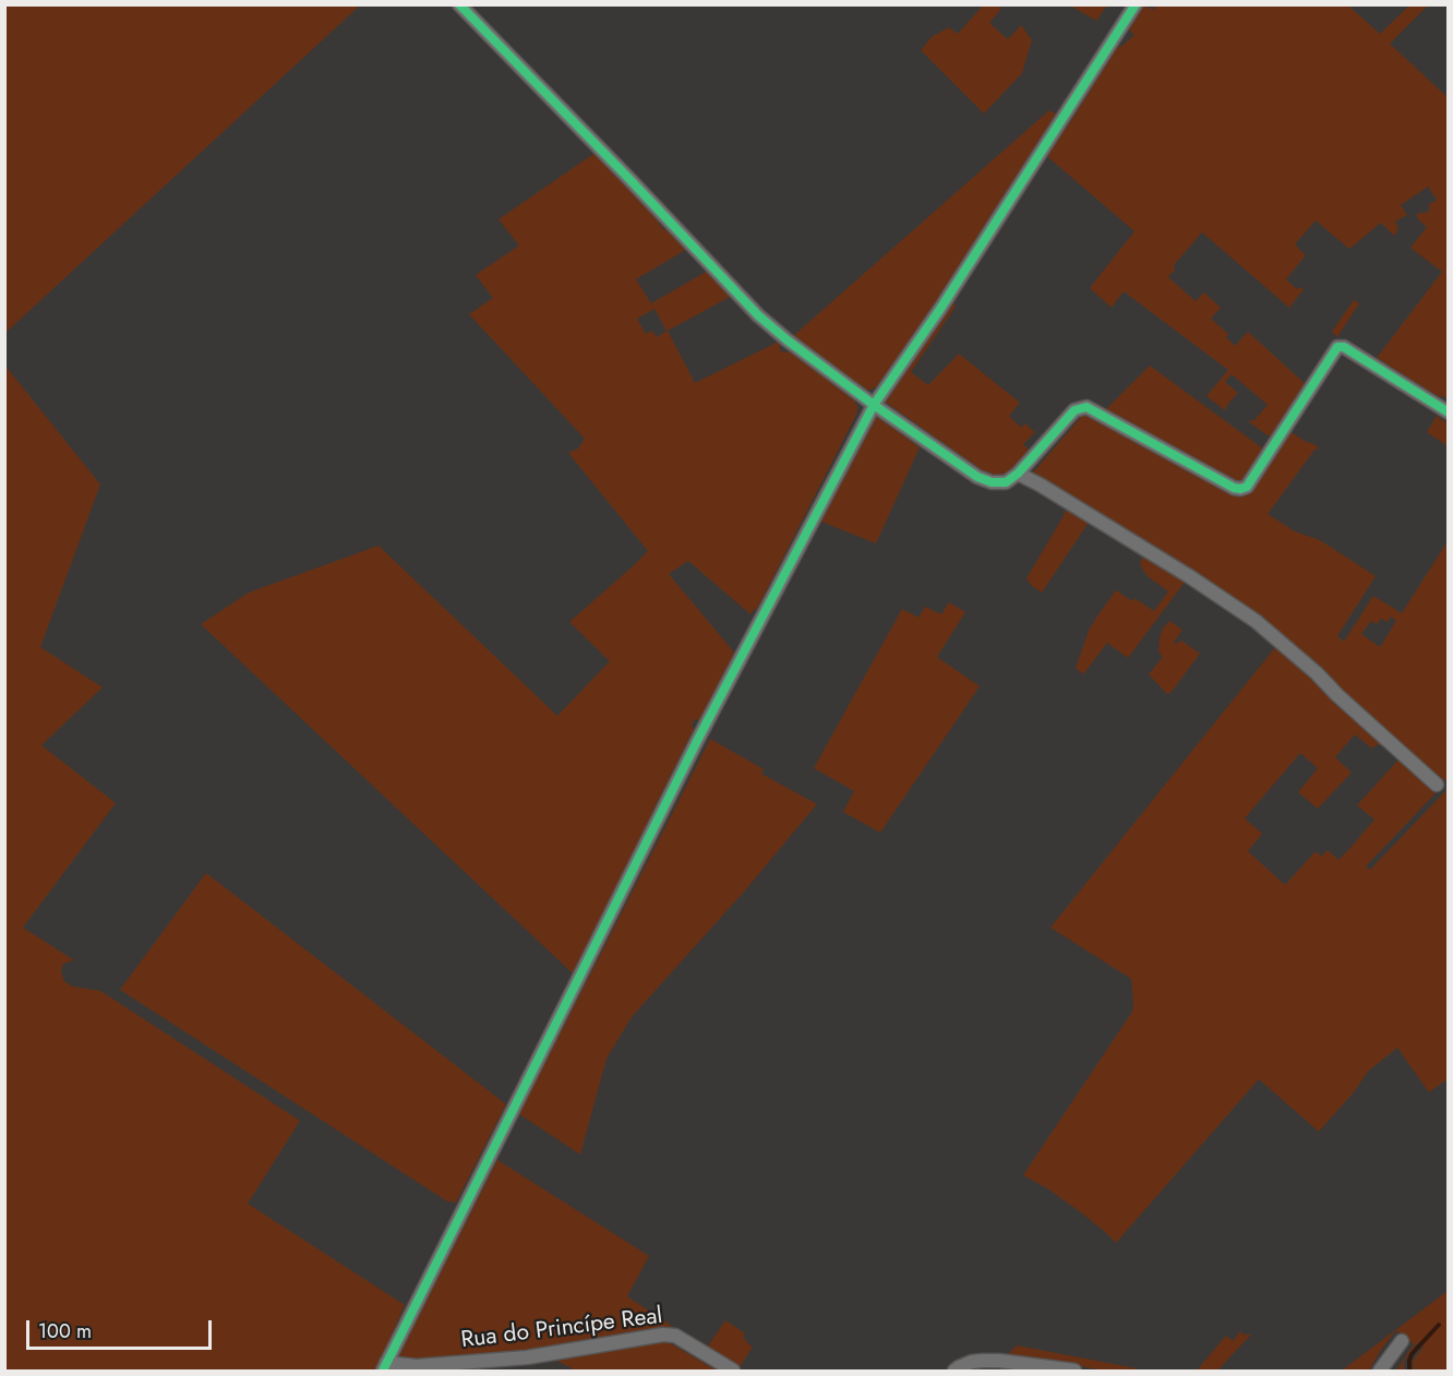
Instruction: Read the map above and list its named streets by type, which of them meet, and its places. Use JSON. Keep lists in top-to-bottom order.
{
  "streets": {
    "street": ["Rua do Princípe Real"]
  },
  "scale_bar": "100 m"
}
